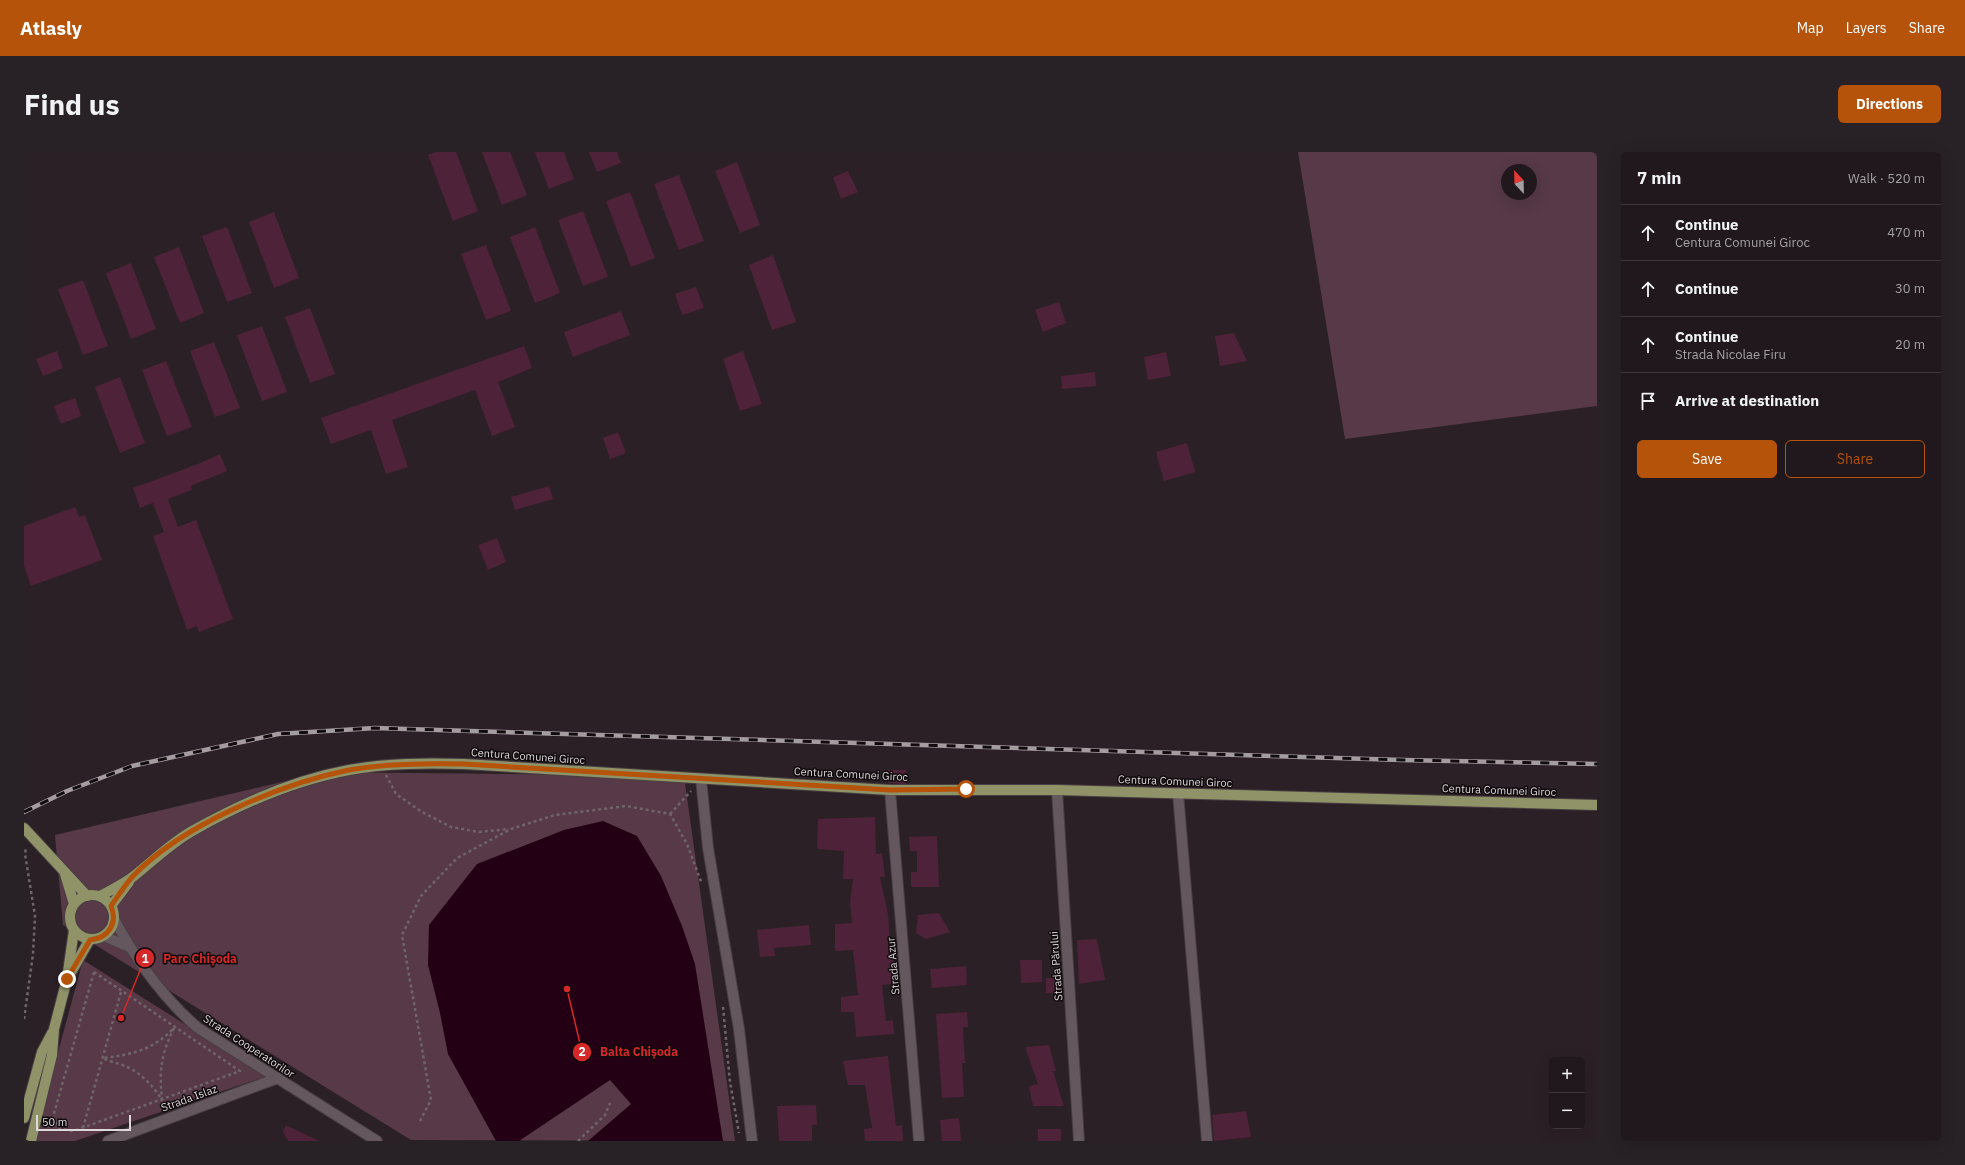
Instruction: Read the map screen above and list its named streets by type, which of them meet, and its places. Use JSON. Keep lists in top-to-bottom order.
{
  "streets": {
    "main road": ["Centura Comunei Giroc"],
    "street": [
      "Strada Azur",
      "Strada Părului",
      "Strada Cooperatorilor",
      "Strada Islaz"
    ]
  },
  "crossings": [
    ["Centura Comunei Giroc", "Strada Azur"],
    ["Centura Comunei Giroc", "Strada Părului"],
    ["Centura Comunei Giroc", "Strada Cooperatorilor"],
    ["Strada Cooperatorilor", "Strada Islaz"]
  ],
  "places": ["Balta Chișoda", "Parc Chișoda"],
  "scale_bar": "50 m",
  "north": "top",
  "page": {
    "header": "Atlasly",
    "nav": ["Map", "Layers", "Share"],
    "buttons": [
      "Directions",
      ["Save", "Share"]
    ],
    "title": "Find us",
    "heading": ["7 min", "Walk · 520 m"],
    "list": [
      ["Continue", "Centura Comunei Giroc", "470 m"],
      ["Continue", "30 m"],
      ["Continue", "Strada Nicolae Firu", "20 m"],
      "Arrive at destination"
    ],
    "map_buttons": ["+", "−"],
    "scale": "50 m"
  }
}
